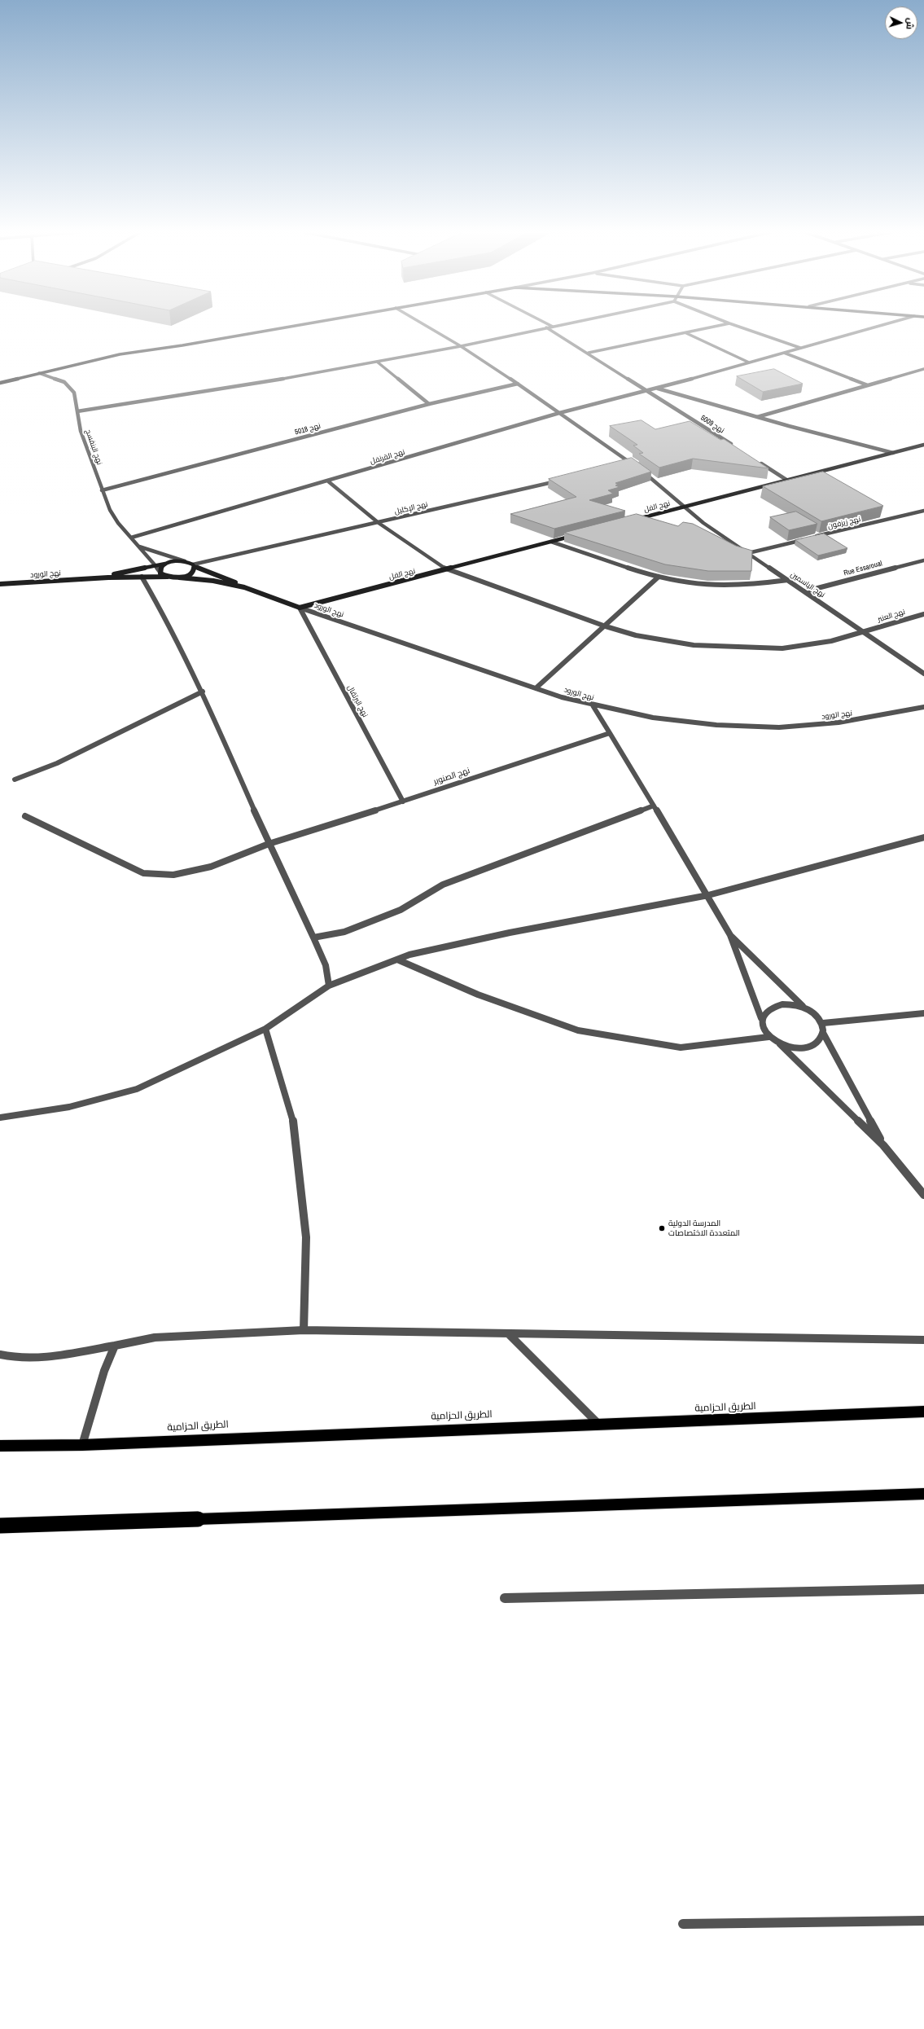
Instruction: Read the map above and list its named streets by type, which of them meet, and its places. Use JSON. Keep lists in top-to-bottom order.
{
  "streets": {
    "highway": ["الطريق الحزامية"],
    "street": [
      "نهج 5009",
      "نهج 5018",
      "نهج البنفسج",
      "نهج القرنفل",
      "نهج الفل",
      "نهج الإكليل",
      "نهج زيزفون",
      "Rue Essaroual",
      "نهج الورود",
      "نهج الياسمين",
      "نهج العنبر",
      "نهج البرتقال",
      "نهج الصنوبر"
    ]
  },
  "crossings": [
    ["نهج 5009", "نهج القرنفل"],
    ["نهج 5018", "نهج البنفسج"],
    ["نهج البنفسج", "نهج القرنفل"],
    ["نهج القرنفل", "نهج العنبر"],
    ["نهج الفل", "نهج الورود"],
    ["نهج الفل", "نهج الياسمين"],
    ["نهج الفل", "نهج العنبر"],
    ["نهج الفل", "نهج البرتقال"],
    ["نهج الإكليل", "نهج العنبر"],
    ["نهج زيزفون", "نهج الياسمين"],
    ["Rue Essaroual", "نهج الياسمين"],
    ["نهج الورود", "نهج البرتقال"],
    ["نهج الياسمين", "نهج العنبر"],
    ["نهج البرتقال", "نهج الصنوبر"]
  ],
  "places": ["المدرسة الدولية المتعددة الاختصاصات"],
  "north": "right"
}
